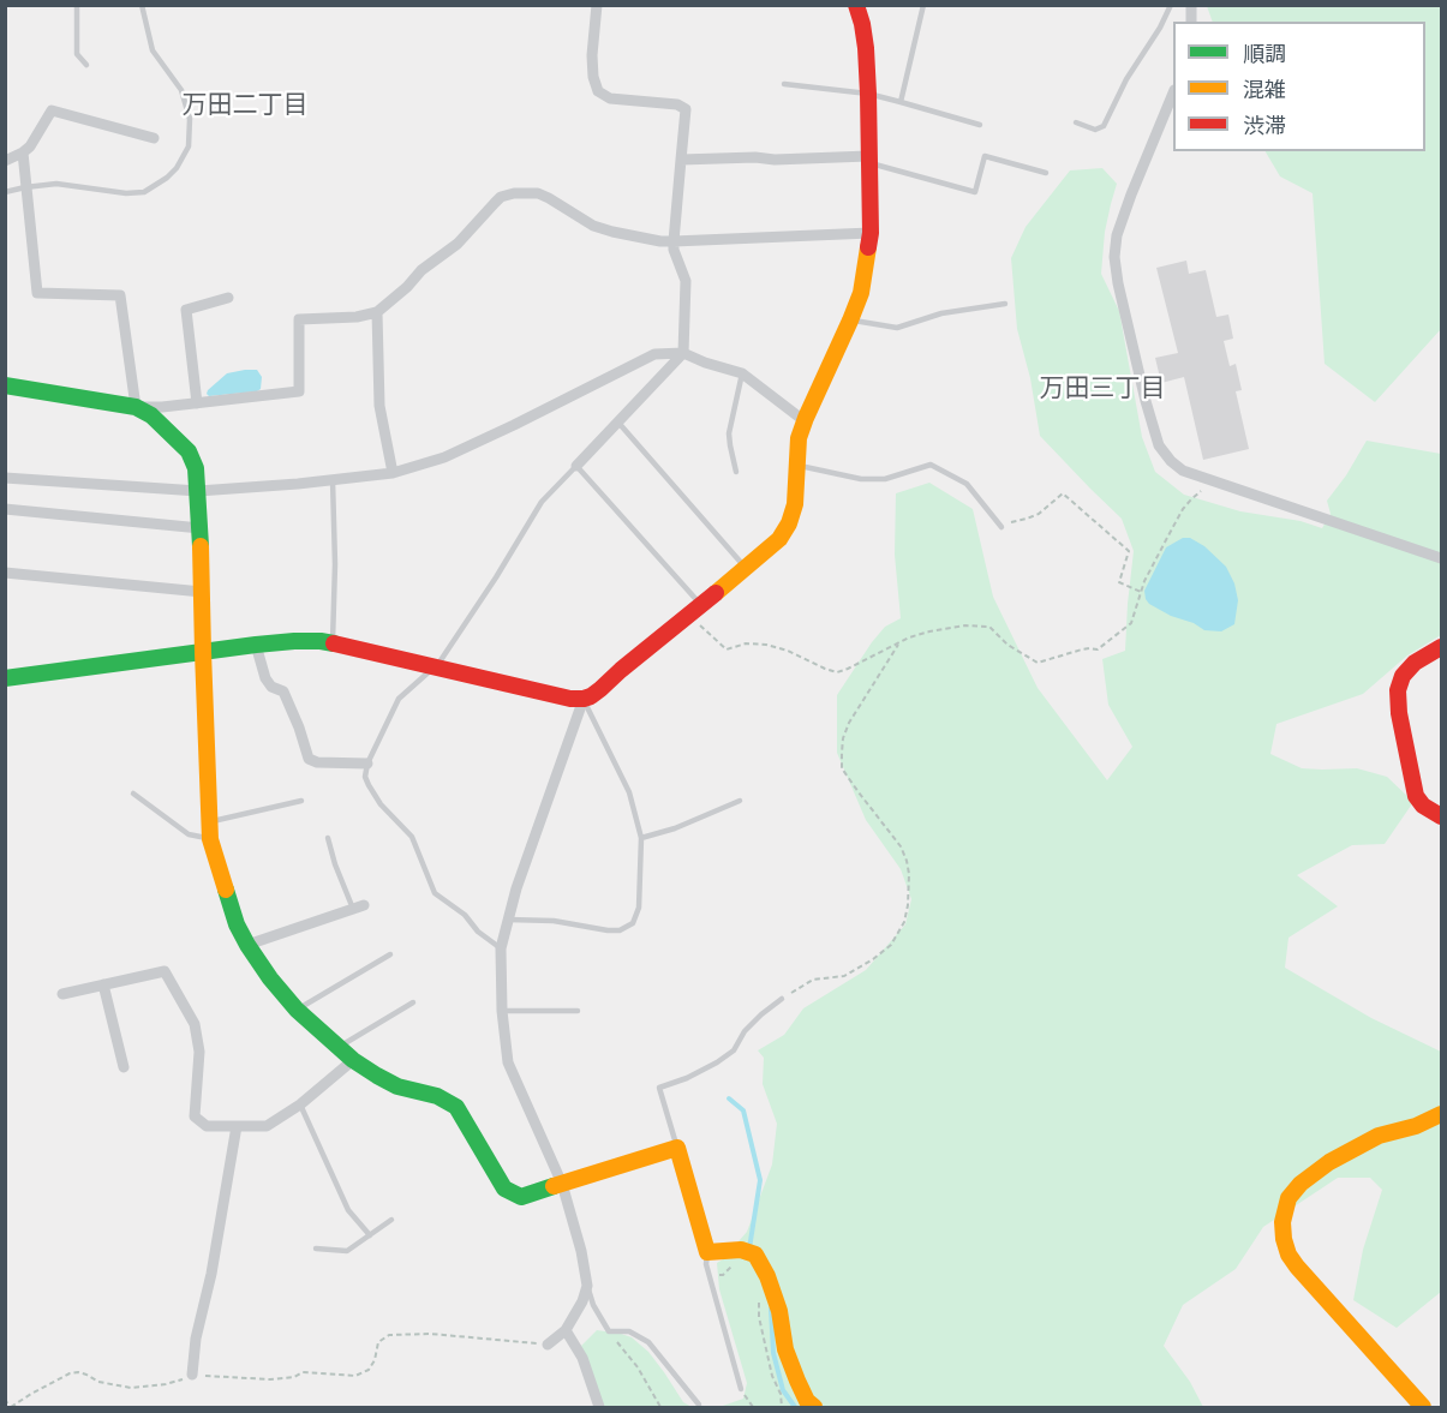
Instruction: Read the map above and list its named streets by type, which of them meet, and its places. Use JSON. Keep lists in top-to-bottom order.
{
  "districts": ["万田二丁目", "万田三丁目"],
  "legend": ["順調", "混雑", "渋滞"]
}
